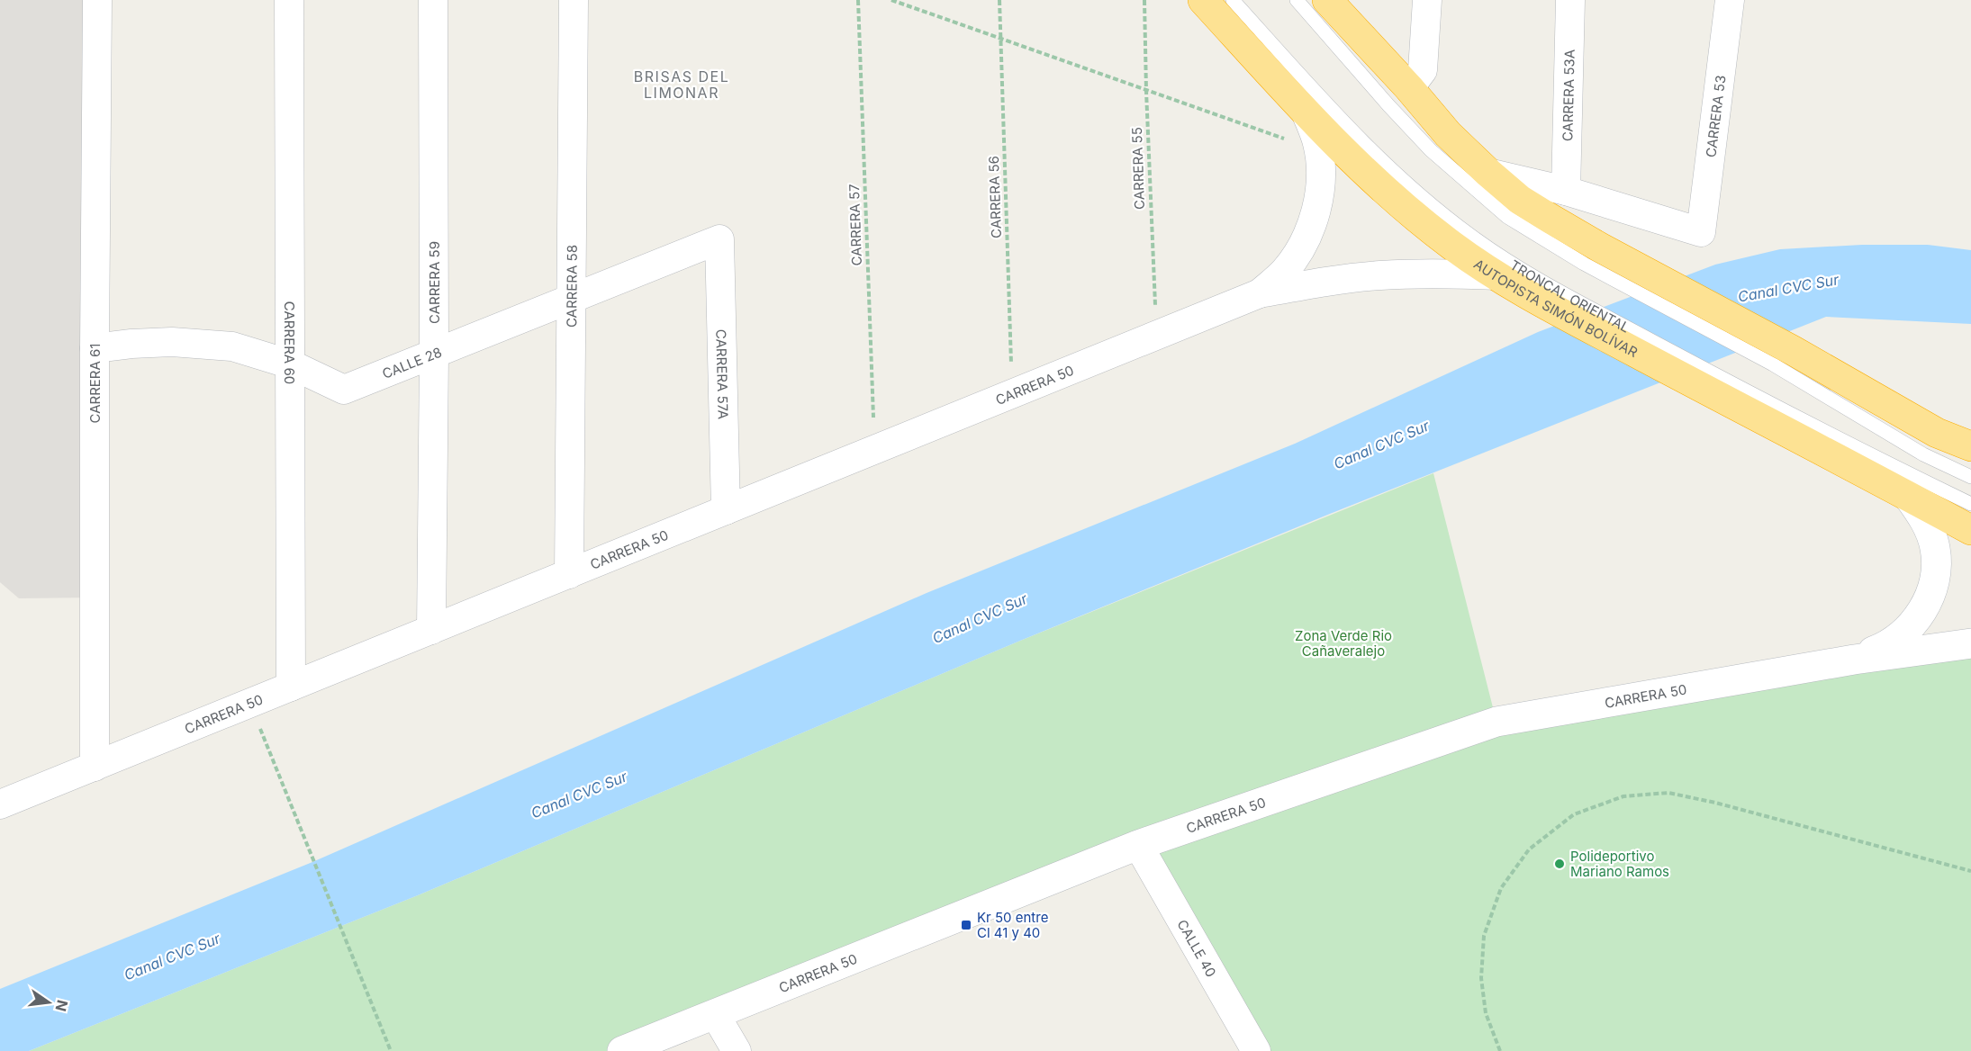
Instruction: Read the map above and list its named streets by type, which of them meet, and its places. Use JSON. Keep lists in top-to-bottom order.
{
  "streets": {
    "highway": ["AUTOPISTA SIMÓN BOLÍVAR"],
    "street": [
      "CARRERA 53A",
      "CARRERA 53",
      "CARRERA 59",
      "CARRERA 58",
      "CARRERA 60",
      "CALLE 28",
      "CARRERA 57A",
      "CARRERA 61",
      "CARRERA 50",
      "CALLE 40"
    ],
    "lane": ["TRONCAL ORIENTAL"],
    "path": ["CARRERA 55", "CARRERA 56", "CARRERA 57"]
  },
  "crossings": [
    ["CARRERA 53A", "CARRERA 53"],
    ["CARRERA 55", "CARRERA 50"],
    ["CARRERA 56", "CARRERA 50"],
    ["CARRERA 57", "CARRERA 50"],
    ["CARRERA 59", "CALLE 28"],
    ["CARRERA 59", "CARRERA 50"],
    ["CARRERA 58", "CALLE 28"],
    ["CARRERA 58", "CARRERA 50"],
    ["TRONCAL ORIENTAL", "AUTOPISTA SIMÓN BOLÍVAR"],
    ["AUTOPISTA SIMÓN BOLÍVAR", "CARRERA 50"],
    ["CARRERA 60", "CALLE 28"],
    ["CARRERA 60", "CARRERA 50"],
    ["CALLE 28", "CARRERA 57A"],
    ["CALLE 28", "CARRERA 61"],
    ["CARRERA 57A", "CARRERA 50"],
    ["CARRERA 61", "CARRERA 50"],
    ["CARRERA 50", "CALLE 40"]
  ],
  "districts": ["BRISAS DEL LIMONAR"],
  "water": ["Canal CVC Sur"],
  "parks": ["Zona Verde Rio Cañaveralejo"],
  "places": {
    "other": ["Polideportivo Mariano Ramos"],
    "transit": ["Kr 50 entre Cl 41 y 40"]
  },
  "north": "right"
}
